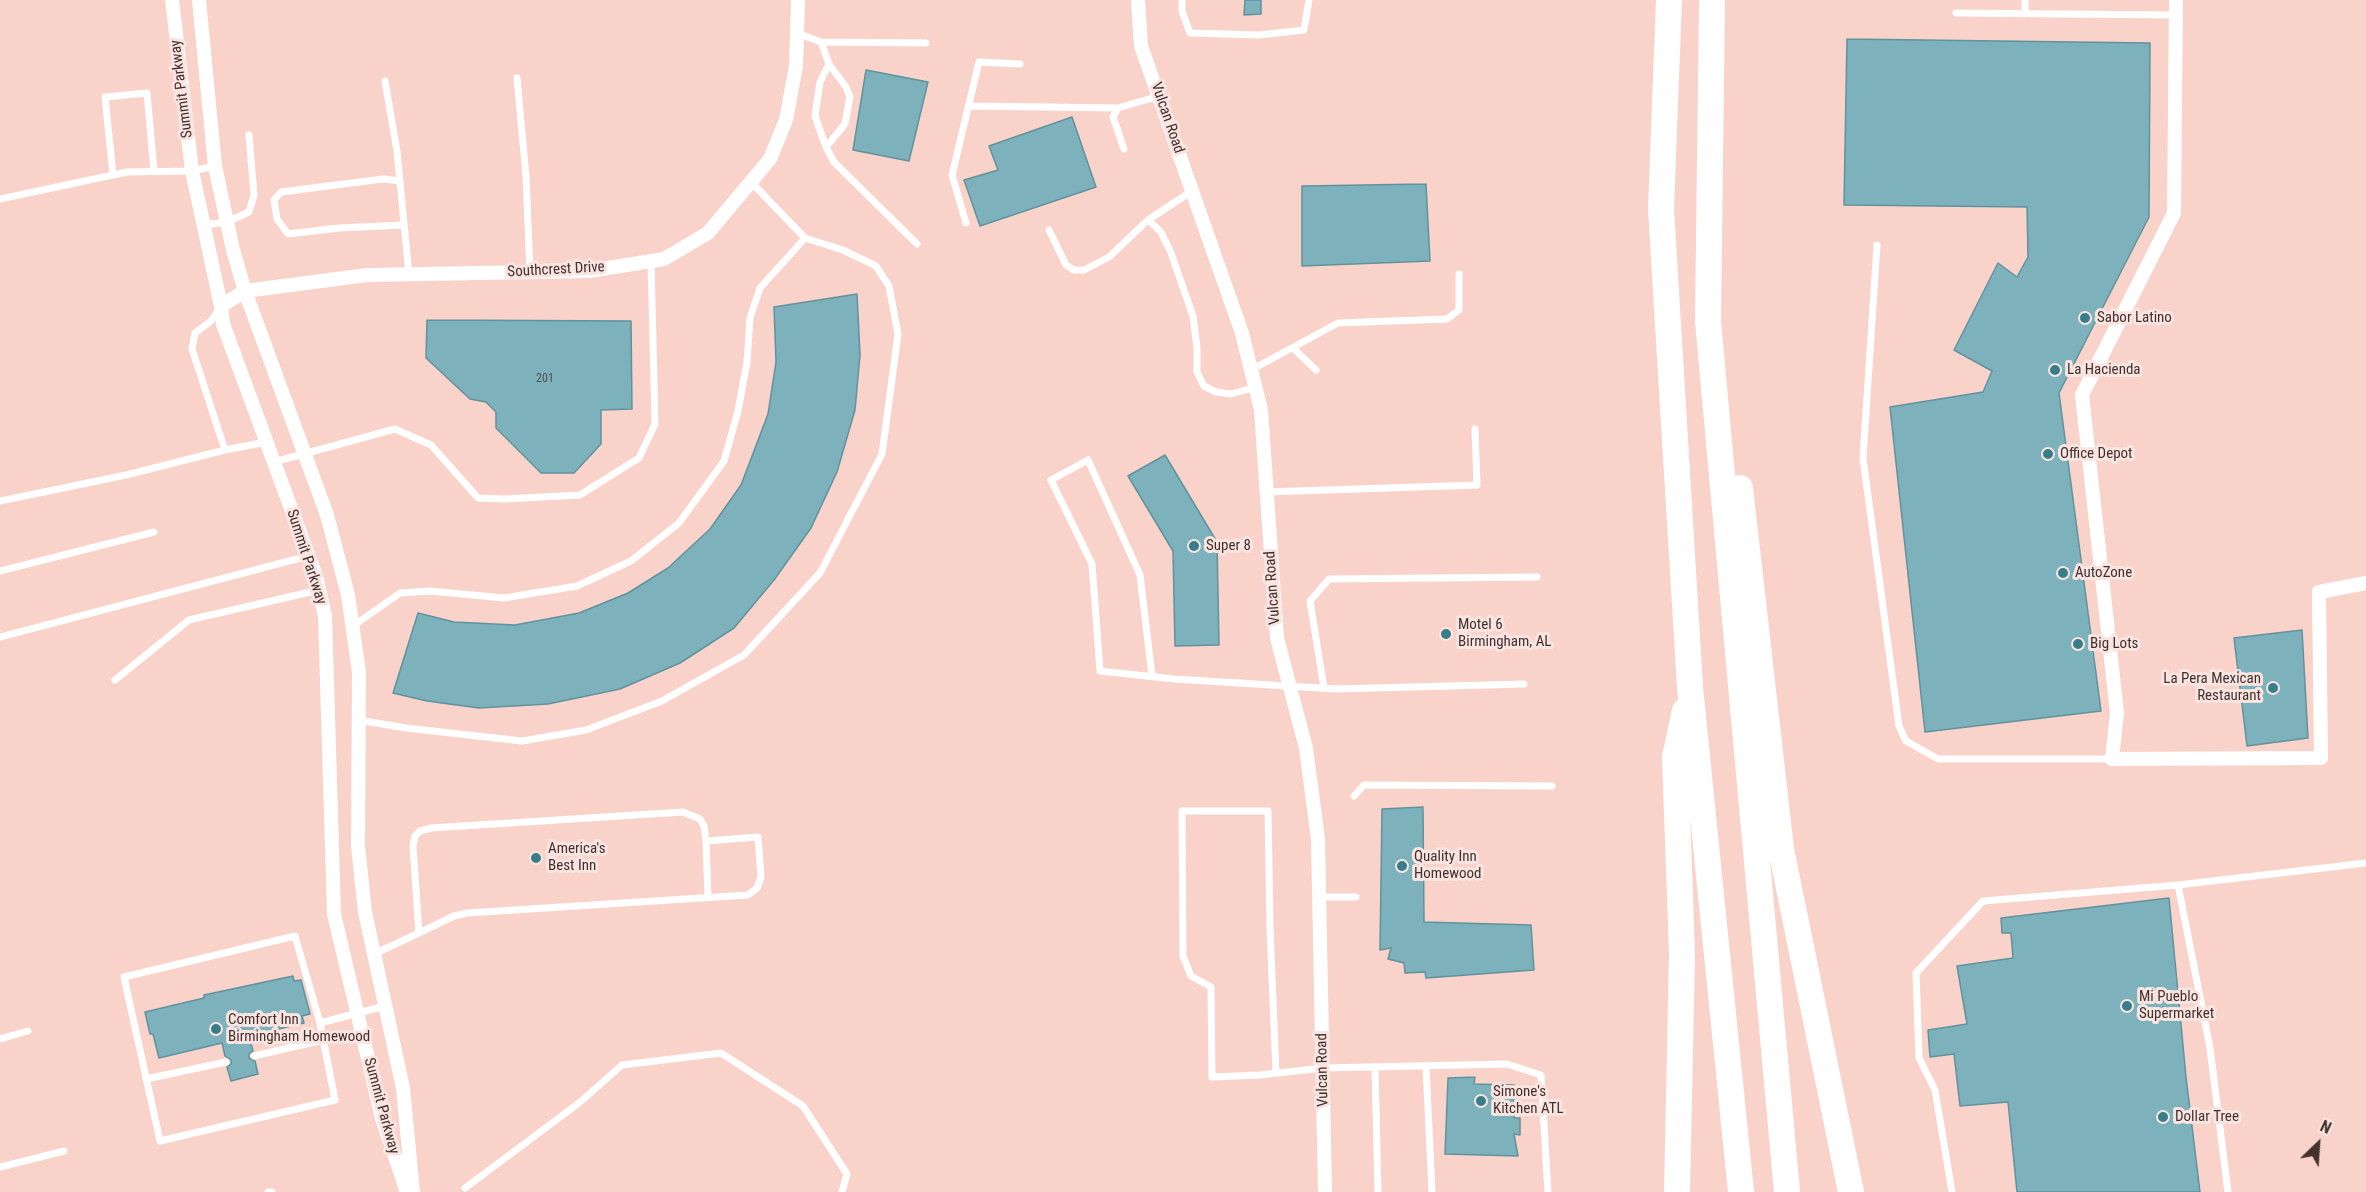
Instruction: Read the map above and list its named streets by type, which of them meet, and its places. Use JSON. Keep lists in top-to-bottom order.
{
  "streets": {
    "street": ["Summit Parkway", "Vulcan Road", "Southcrest Drive"]
  },
  "crossings": [
    ["Summit Parkway", "Southcrest Drive"]
  ],
  "places": [
    "Sabor Latino",
    "La Hacienda",
    "Office Depot",
    "Super 8",
    "AutoZone",
    "Motel 6 Birmingham, AL",
    "Big Lots",
    "La Pera Mexican Restaurant",
    "America's Best Inn",
    "Quality Inn Homewood",
    "Mi Pueblo Supermarket",
    "Comfort Inn Birmingham Homewood",
    "Simone's Kitchen ATL",
    "Dollar Tree"
  ],
  "house_numbers": ["201"],
  "north": "top right"
}
